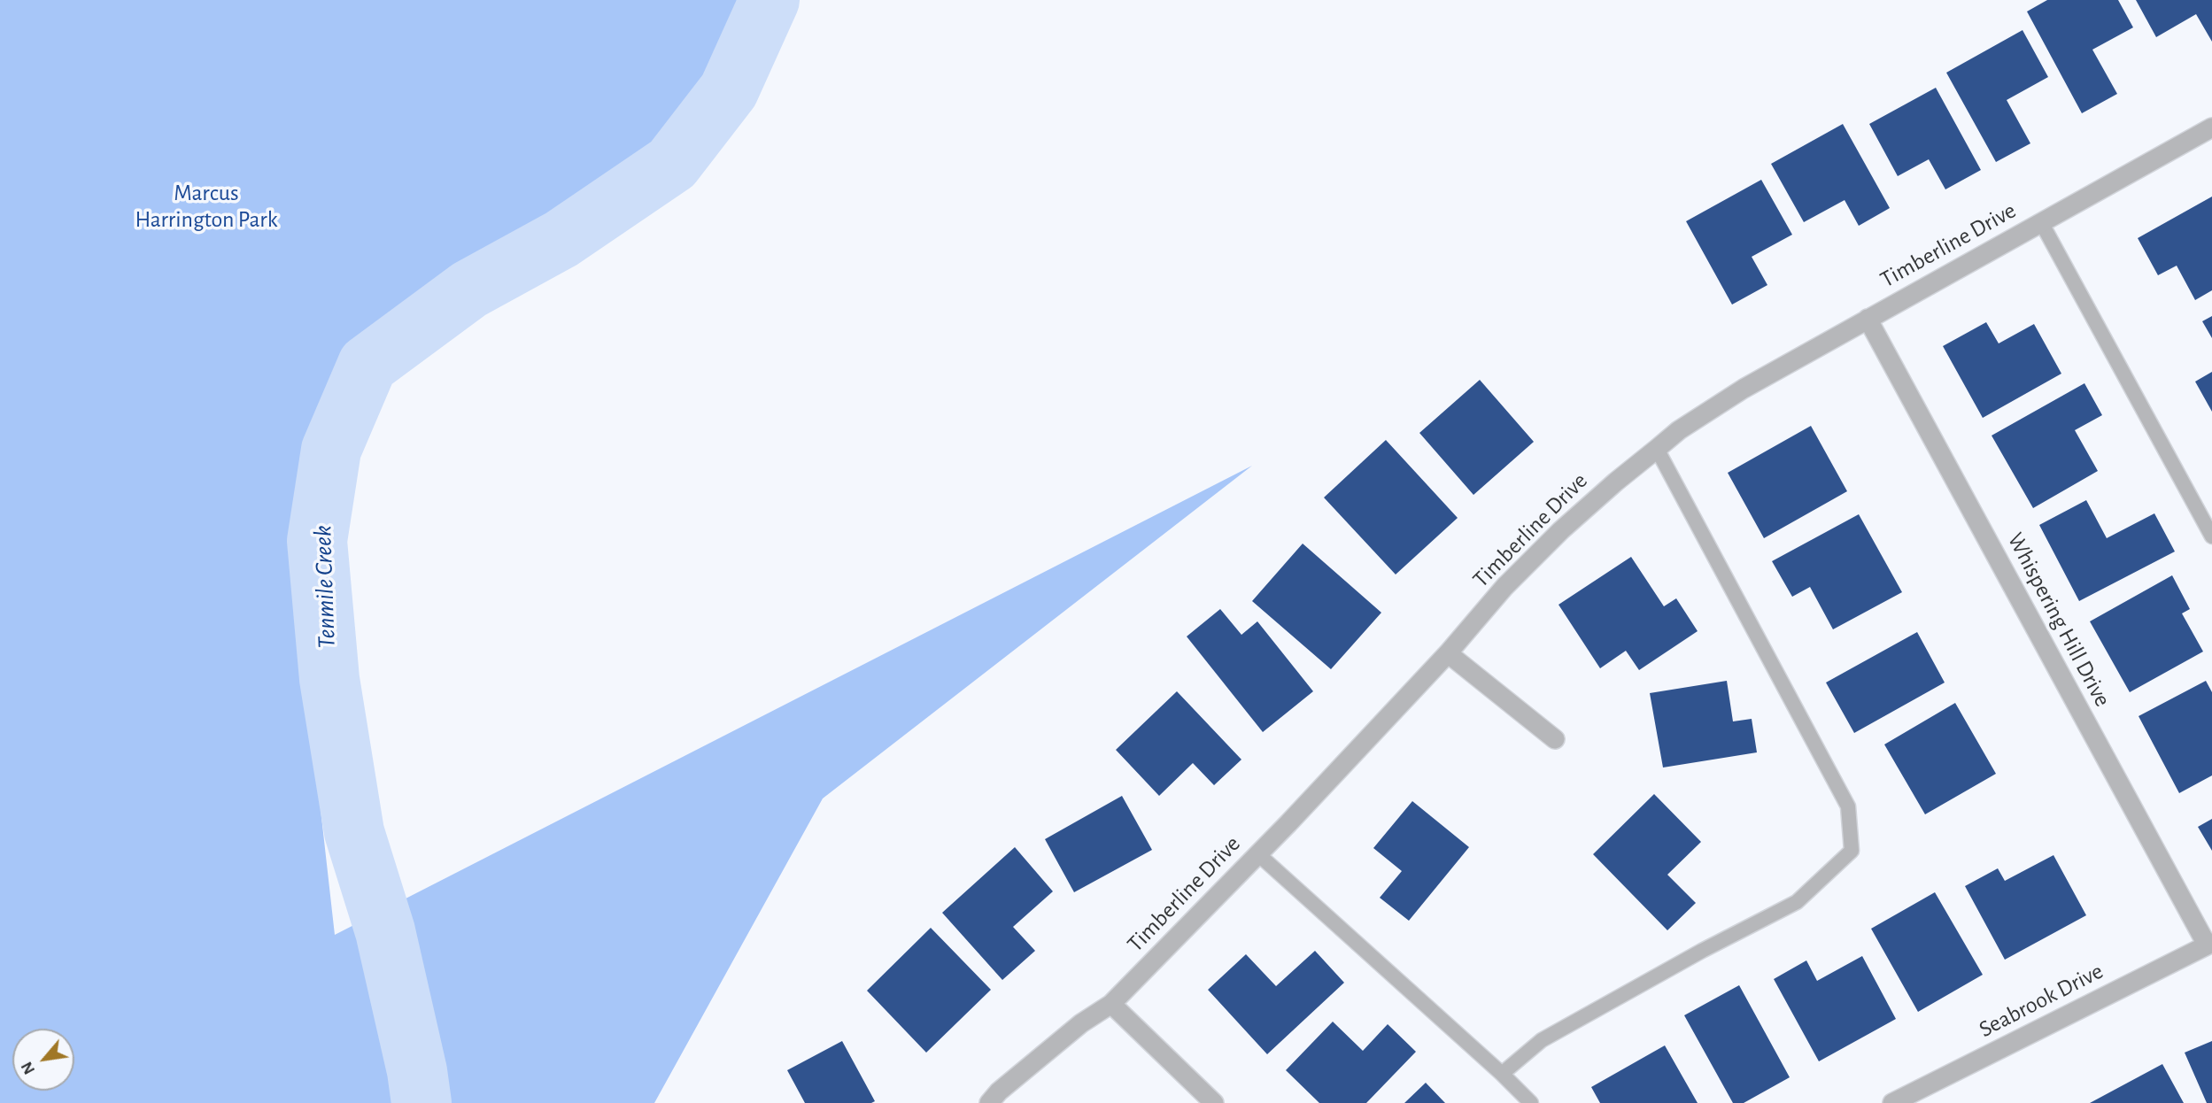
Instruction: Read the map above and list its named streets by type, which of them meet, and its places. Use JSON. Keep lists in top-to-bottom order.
{
  "streets": {
    "street": ["Timberline Drive", "Whispering Hill Drive", "Seabrook Drive"]
  },
  "crossings": [
    ["Timberline Drive", "Whispering Hill Drive"],
    ["Whispering Hill Drive", "Seabrook Drive"]
  ],
  "water": ["Tenmile Creek"],
  "parks": ["Marcus Harrington Park"],
  "north": "bottom left"
}
